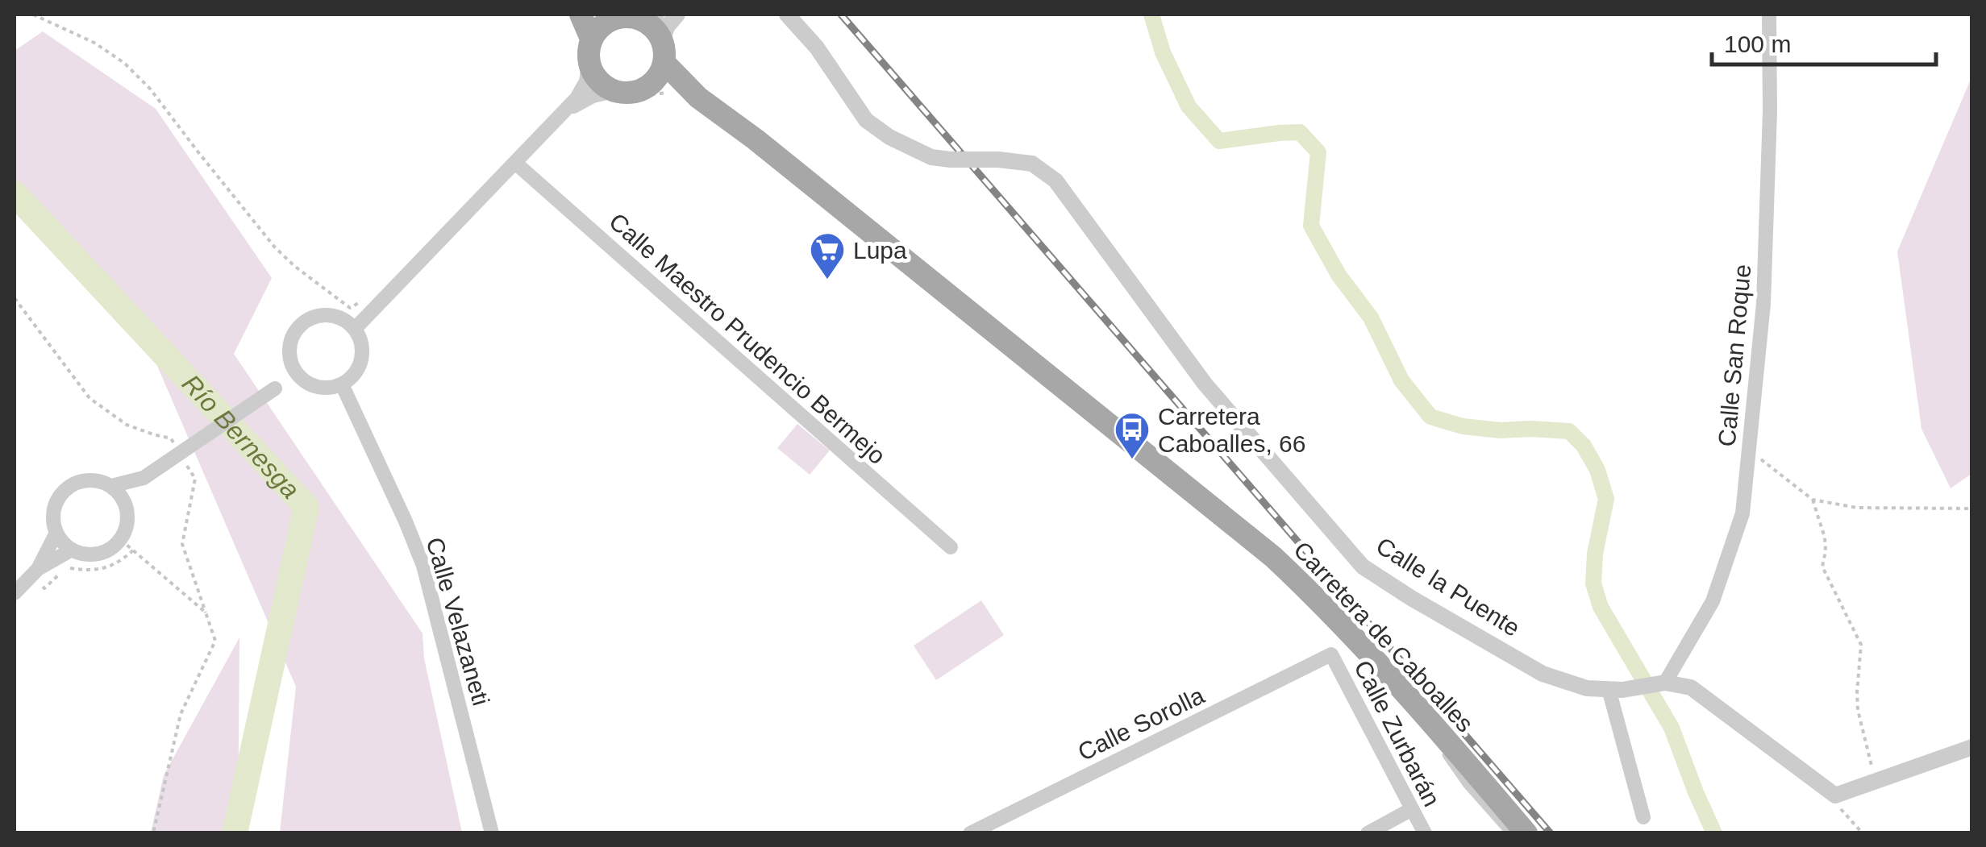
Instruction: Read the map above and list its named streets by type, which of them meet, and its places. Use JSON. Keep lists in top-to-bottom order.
{
  "streets": {
    "main road": ["Carretera de Caboalles"],
    "street": [
      "Calle Maestro Prudencio Bermejo",
      "Calle San Roque",
      "Calle la Puente",
      "Calle Velazaneti",
      "Calle Sorolla",
      "Calle Zurbarán"
    ]
  },
  "crossings": [
    ["Calle San Roque", "Calle la Puente"],
    ["Calle Sorolla", "Calle Zurbarán"]
  ],
  "water": ["Río Bernesga"],
  "places": {
    "supermarket": ["Lupa"],
    "bus stop": ["Carretera Caboalles, 66"]
  },
  "scale_bar": "100 m"
}
